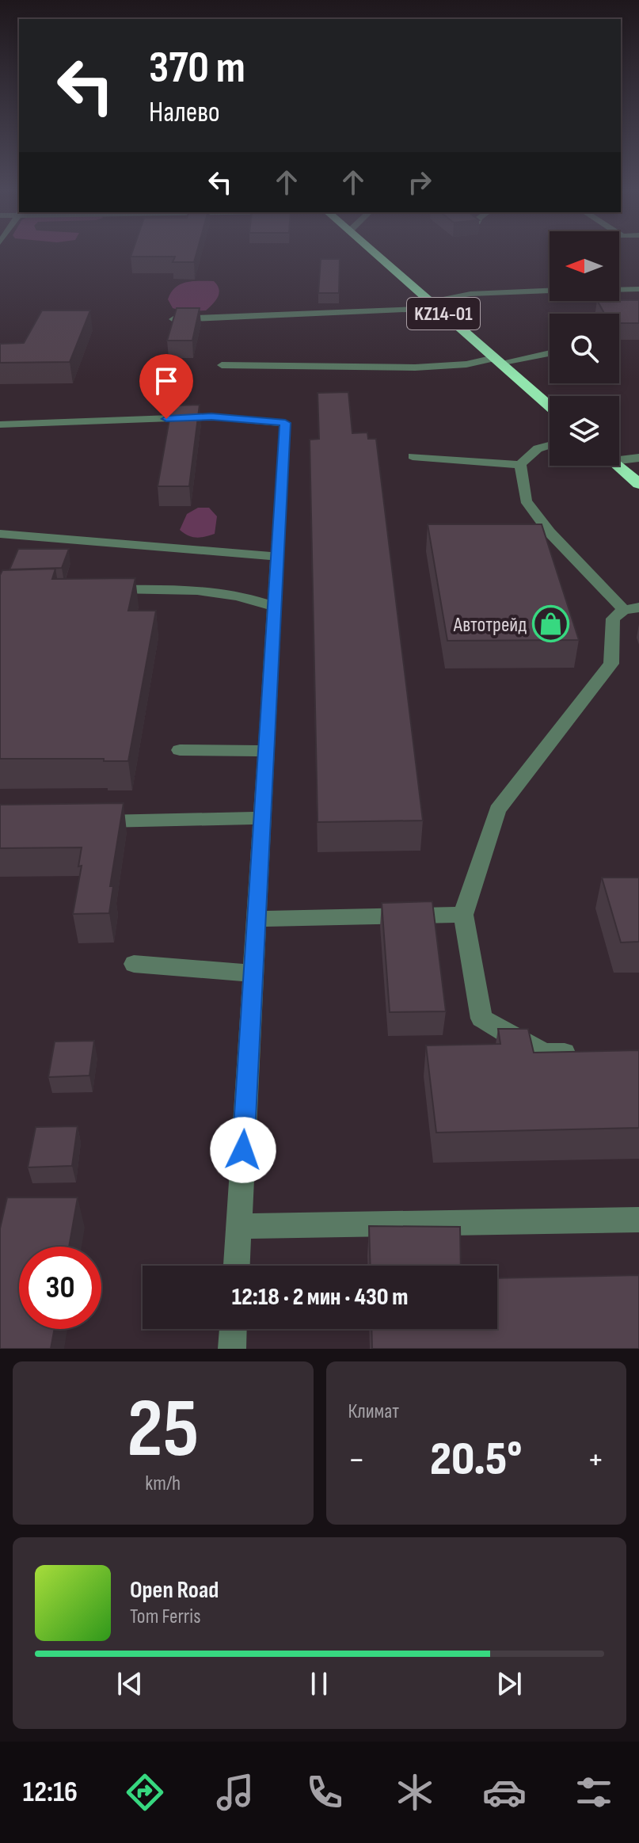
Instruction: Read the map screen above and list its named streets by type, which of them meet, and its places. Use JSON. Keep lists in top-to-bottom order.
{
  "streets": {
    "highway": ["KZ14-01"]
  },
  "places": {
    "shop": ["Автотрейд"]
  },
  "north": "left",
  "page": {
    "turn": ["370 m", "Налево"],
    "limit": "30",
    "trip": "12:18 · 2 мин · 430 m",
    "tile": [
      ["25", "km/h"],
      "Климат"
    ],
    "heat": ["−", "20.5°", "+"],
    "song": ["Open Road", "Tom Ferris"],
    "tabs": "12:16"
  }
}
